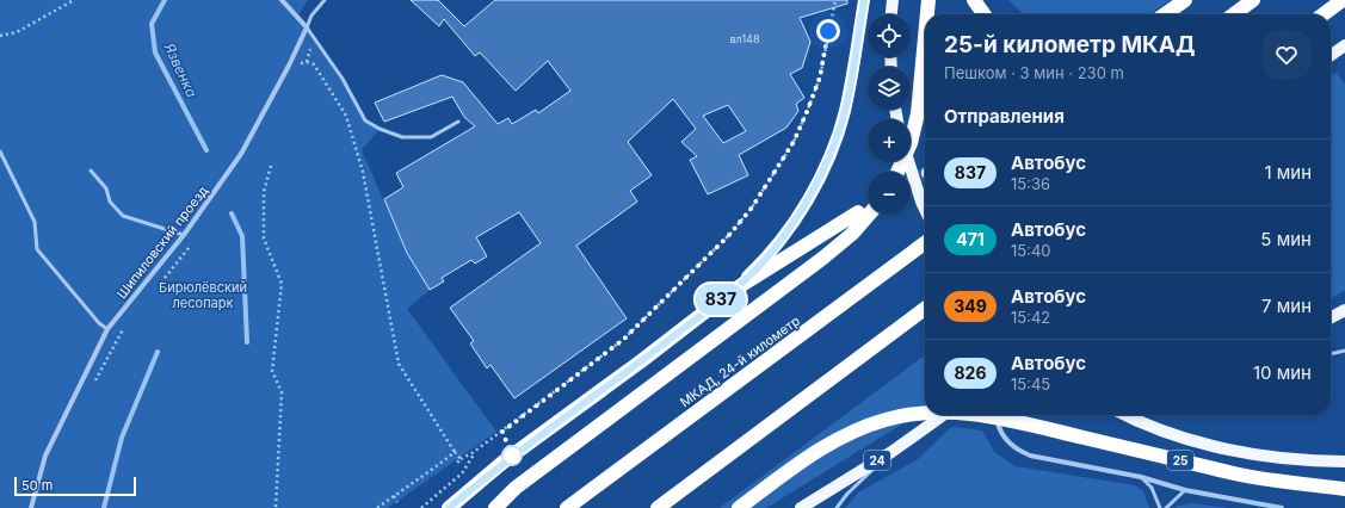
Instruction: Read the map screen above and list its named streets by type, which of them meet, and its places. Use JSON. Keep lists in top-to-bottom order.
{
  "streets": {
    "highway": ["МКАД, 24-й километр", "25"],
    "main road": ["24"],
    "street": ["Шипиловский проезд"]
  },
  "water": ["Язвенка"],
  "parks": ["Бирюлёвский лесопарк"],
  "lines": ["bus line 837"],
  "house_numbers": ["вл148"],
  "scale_bar": "50 m",
  "page": {
    "on_map": "837",
    "map_buttons": ["+", "−"],
    "heading": [
      ["25-й километр МКАД", "Пешком · 3 мин · 230 m"],
      "Отправления"
    ],
    "list": [
      {
        "mark": "837",
        "name": "Автобус",
        "note": "15:36",
        "value": "1 мин"
      },
      {
        "mark": "471",
        "name": "Автобус",
        "note": "15:40",
        "value": "5 мин"
      },
      {
        "mark": "349",
        "name": "Автобус",
        "note": "15:42",
        "value": "7 мин"
      },
      {
        "mark": "826",
        "name": "Автобус",
        "note": "15:45",
        "value": "10 мин"
      }
    ],
    "scale": "50 m"
  }
}
